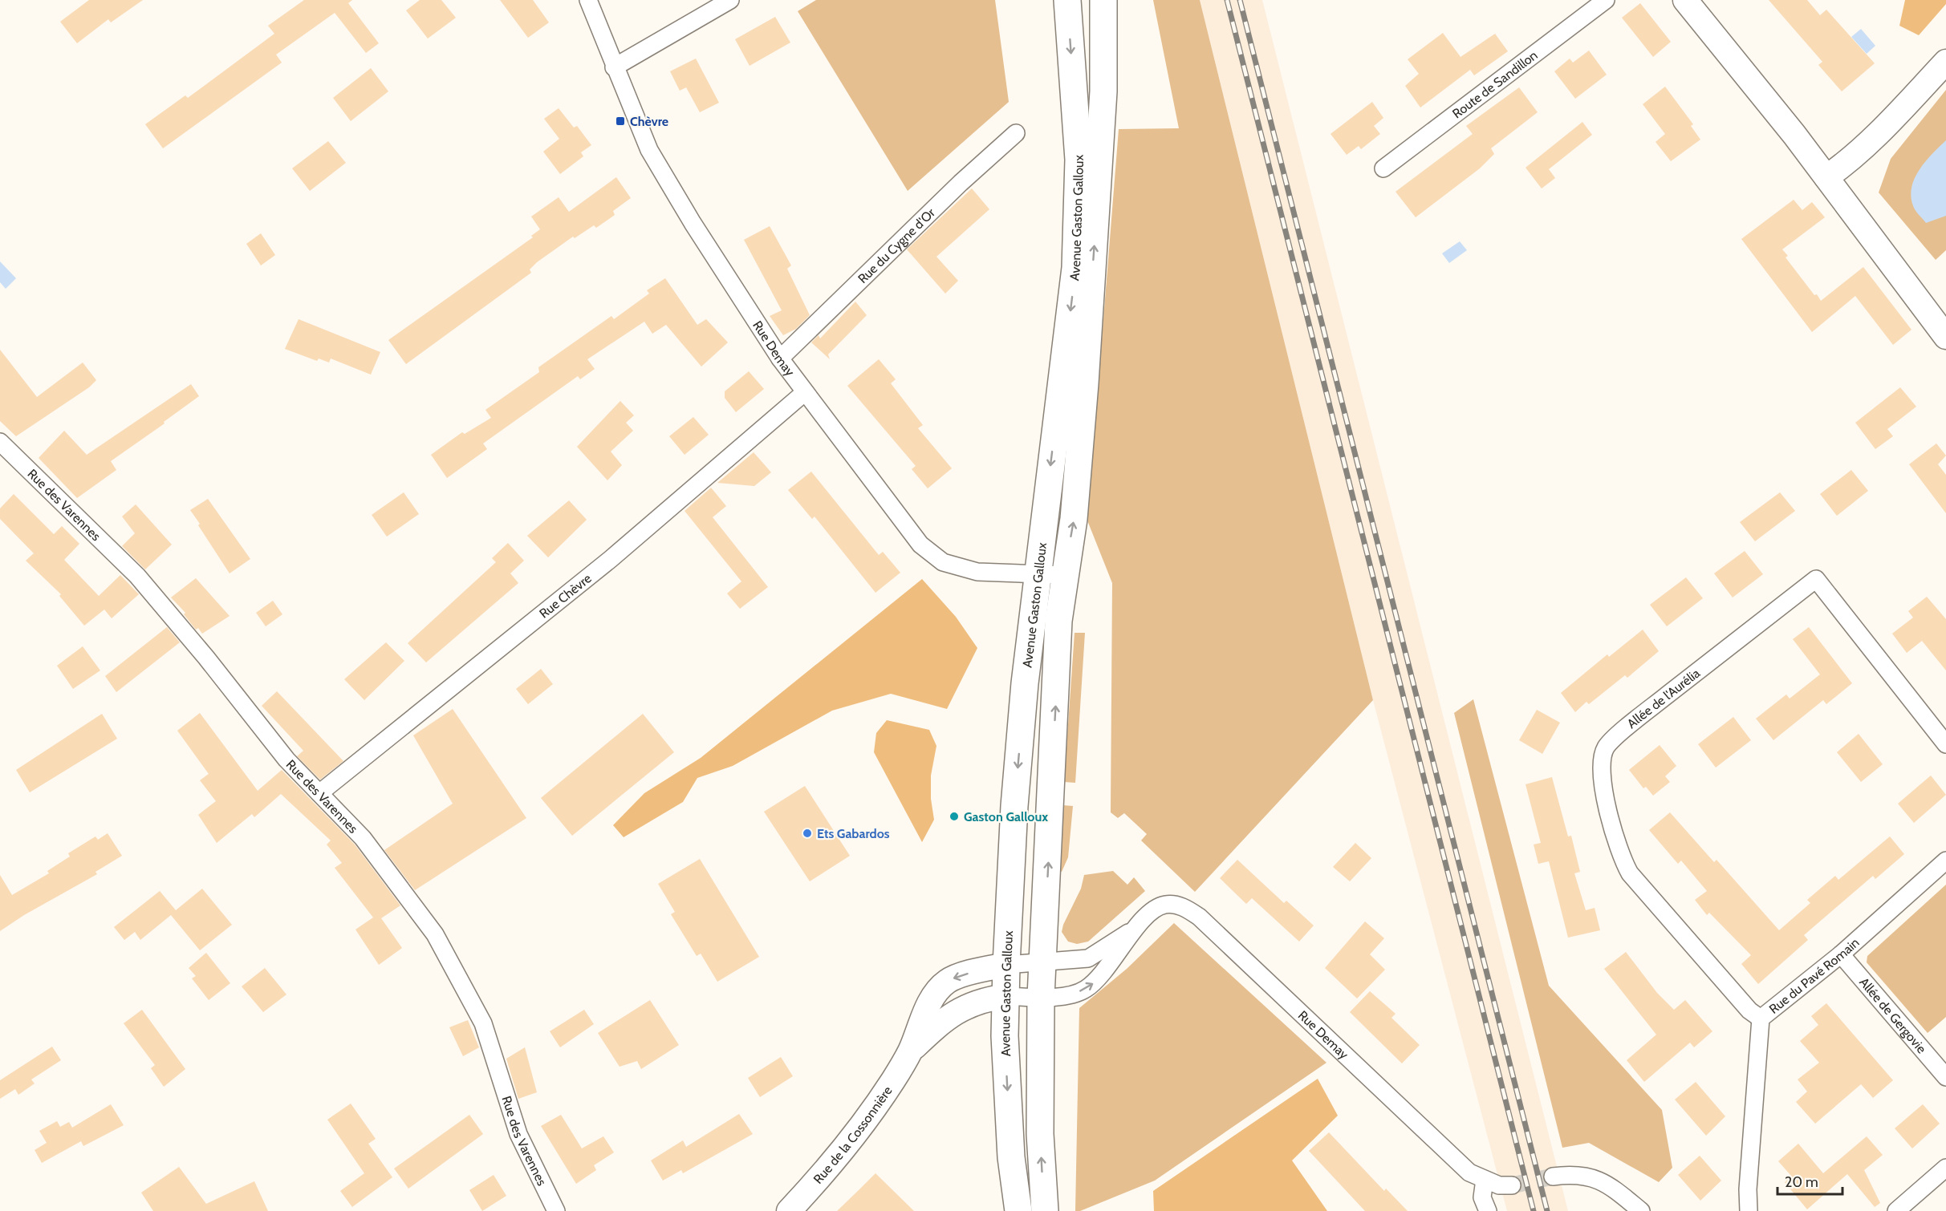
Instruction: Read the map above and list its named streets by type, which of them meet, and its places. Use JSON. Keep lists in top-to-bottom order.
{
  "streets": {
    "main road": ["Avenue Gaston Galloux"],
    "street": [
      "Route de Sandillon",
      "Rue du Cygne d'Or",
      "Rue Demay",
      "Rue des Varennes",
      "Rue Chèvre",
      "Allée de l'Aurélia",
      "Rue du Pavé Romain",
      "Allée de Gergovie",
      "Rue de la Cossonnière"
    ]
  },
  "crossings": [
    ["Avenue Gaston Galloux", "Rue Demay"],
    ["Avenue Gaston Galloux", "Rue de la Cossonnière"],
    ["Rue du Cygne d'Or", "Rue Demay"],
    ["Rue Demay", "Rue Chèvre"],
    ["Rue Demay", "Rue de la Cossonnière"],
    ["Rue des Varennes", "Rue Chèvre"],
    ["Allée de l'Aurélia", "Rue du Pavé Romain"],
    ["Rue du Pavé Romain", "Allée de Gergovie"]
  ],
  "places": {
    "transit": ["Chèvre"],
    "other": ["Gaston Galloux", "Ets Gabardos"]
  },
  "scale_bar": "20 m"
}
